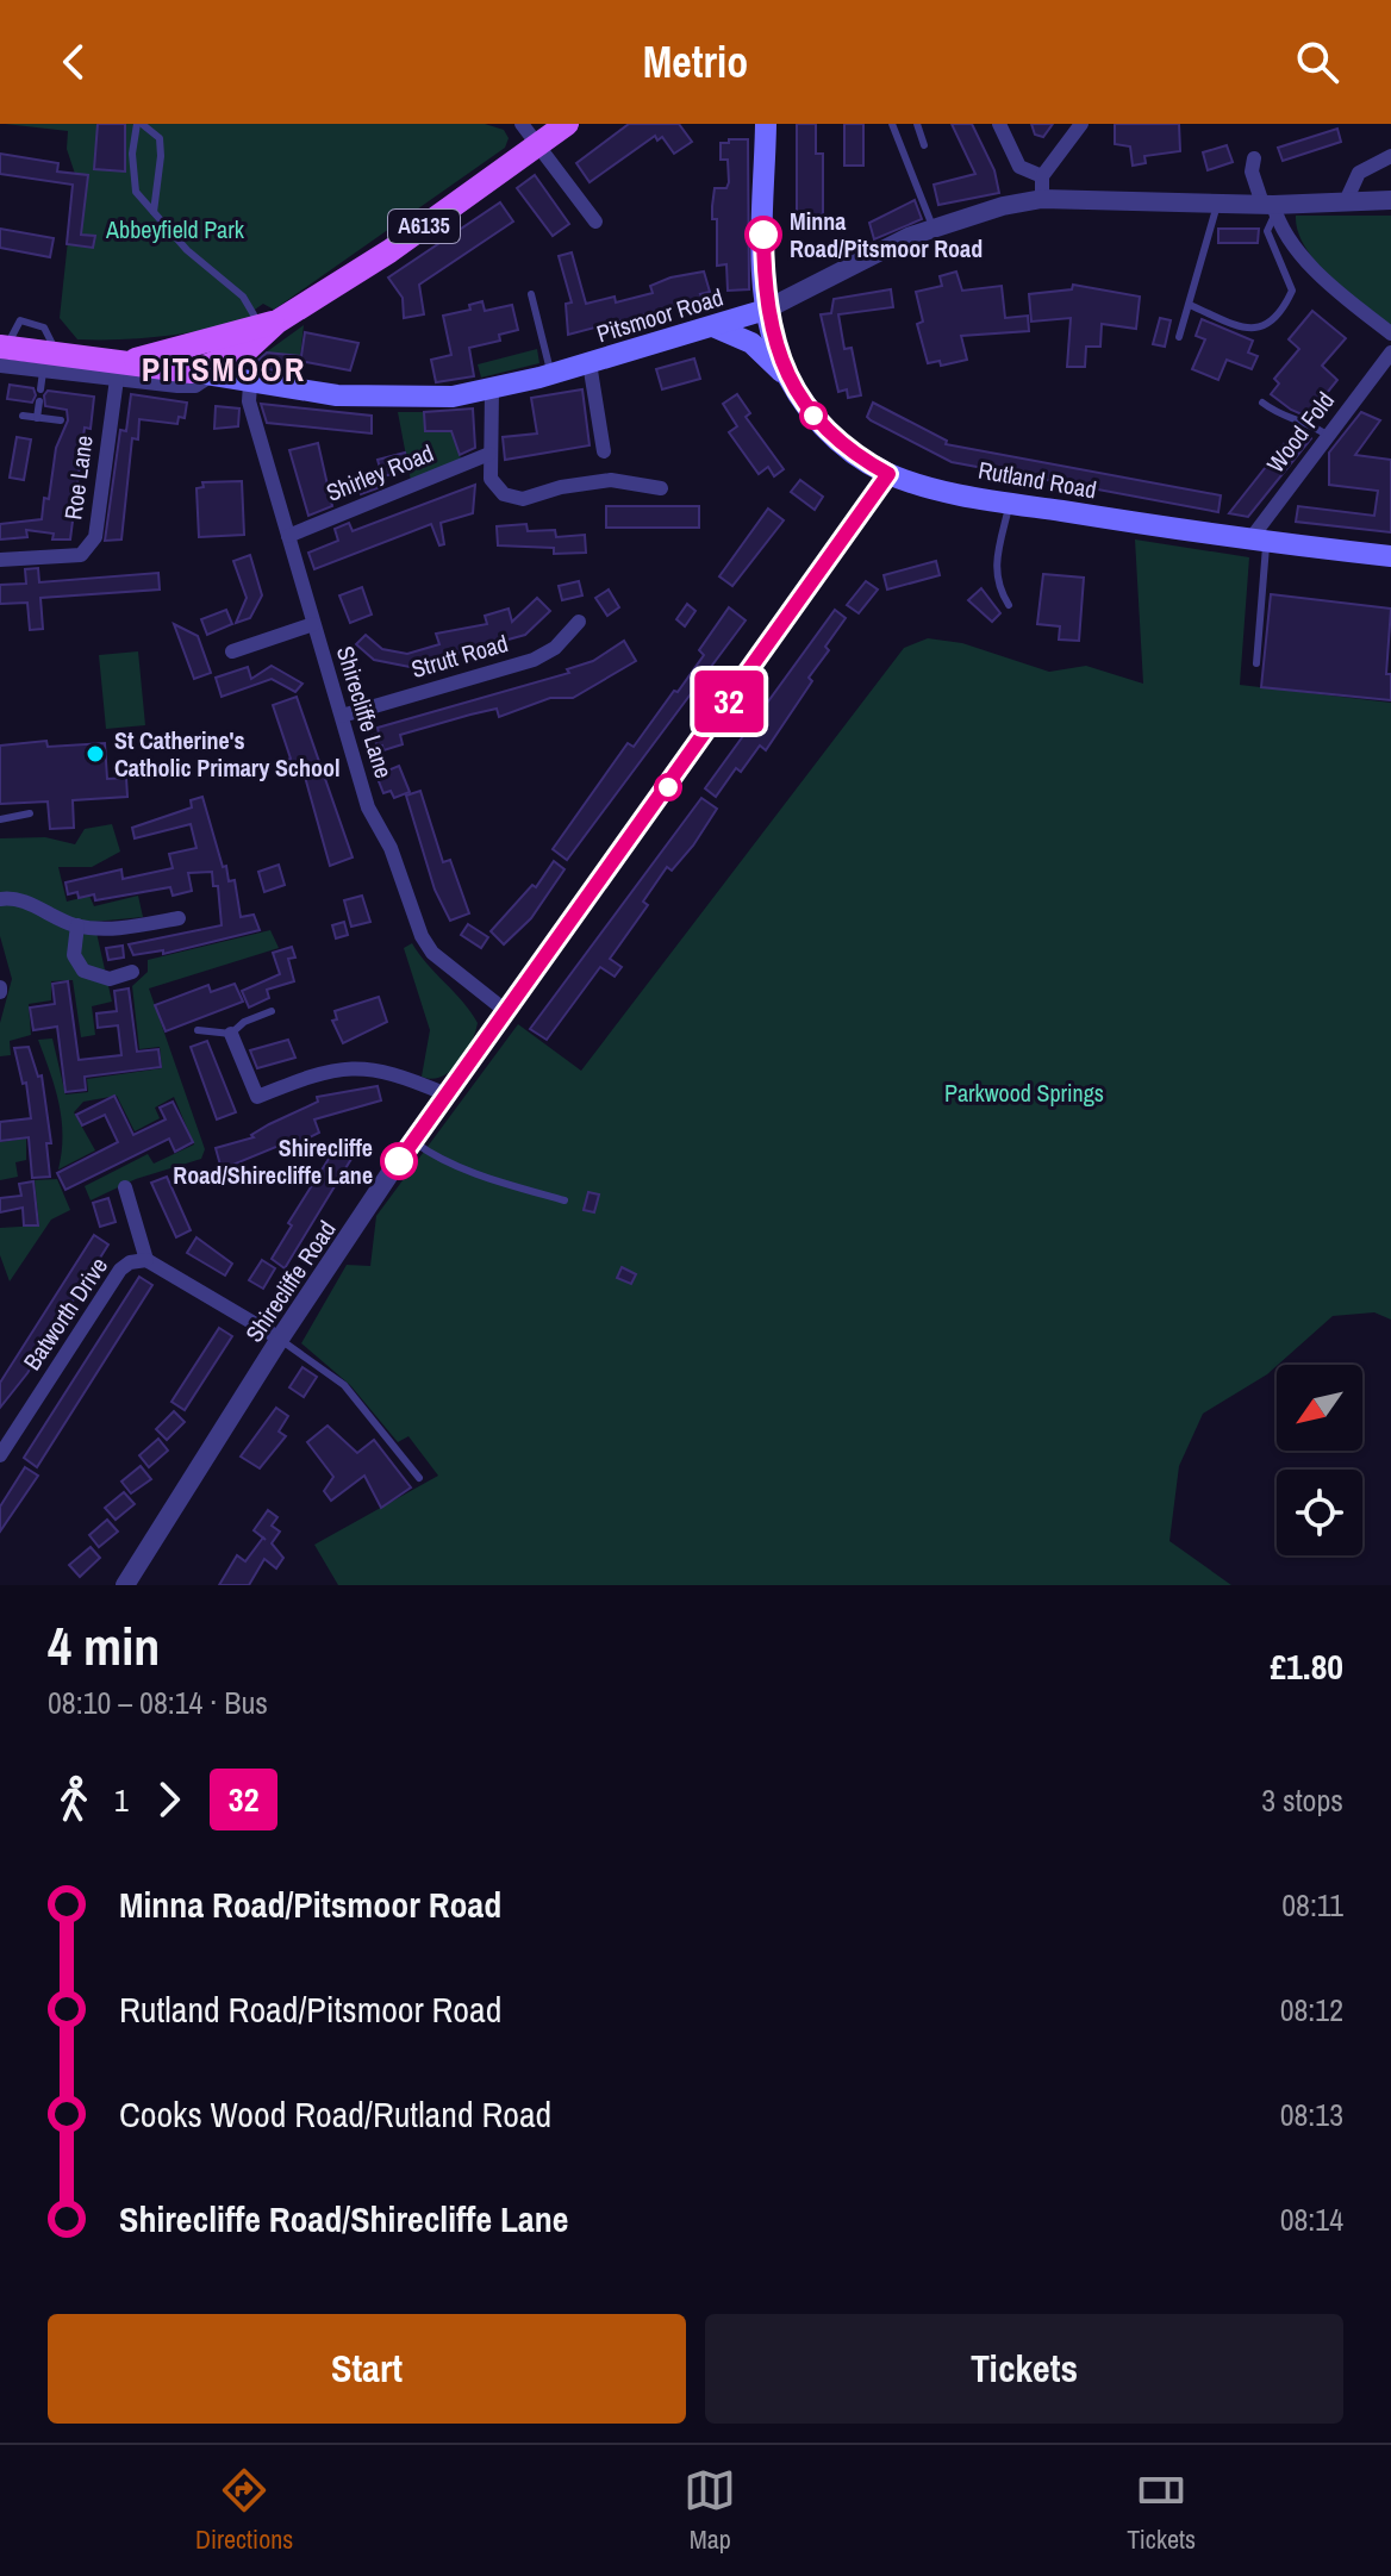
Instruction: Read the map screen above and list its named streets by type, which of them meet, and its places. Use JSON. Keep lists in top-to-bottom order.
{
  "streets": {
    "main road": ["A6135", "Pitsmoor Road", "Rutland Road"],
    "street": [
      "Wood Fold",
      "Shirley Road",
      "Roe Lane",
      "Strutt Road",
      "Shirecliffe Lane",
      "Shirecliffe Road",
      "Batworth Drive"
    ]
  },
  "crossings": [
    ["A6135", "Pitsmoor Road"],
    ["A6135", "Roe Lane"],
    ["Pitsmoor Road", "Rutland Road"],
    ["Pitsmoor Road", "Shirecliffe Lane"],
    ["Wood Fold", "Rutland Road"],
    ["Shirley Road", "Shirecliffe Lane"],
    ["Rutland Road", "Shirecliffe Road"],
    ["Strutt Road", "Shirecliffe Lane"],
    ["Shirecliffe Lane", "Shirecliffe Road"]
  ],
  "districts": ["PITSMOOR"],
  "parks": ["Abbeyfield Park", "Parkwood Springs"],
  "places": ["Minna Road/Pitsmoor Road", "St Catherine's Catholic Primary School", "Shirecliffe Road/Shirecliffe Lane"],
  "lines": ["bus line 32"],
  "north": "bottom left",
  "page": {
    "header": "Metrio",
    "on_map": "32",
    "heading": ["4 min", "08:10 – 08:14 · Bus", "£1.80"],
    "legs": ["1", "32", "3 stops"],
    "list": [
      {
        "name": "Minna Road/Pitsmoor Road",
        "value": "08:11"
      },
      {
        "name": "Rutland Road/Pitsmoor Road",
        "value": "08:12"
      },
      {
        "name": "Cooks Wood Road/Rutland Road",
        "value": "08:13"
      },
      {
        "name": "Shirecliffe Road/Shirecliffe Lane",
        "value": "08:14"
      }
    ],
    "buttons": ["Start", "Tickets"],
    "tabs": ["Directions", "Map", "Tickets"]
  }
}
